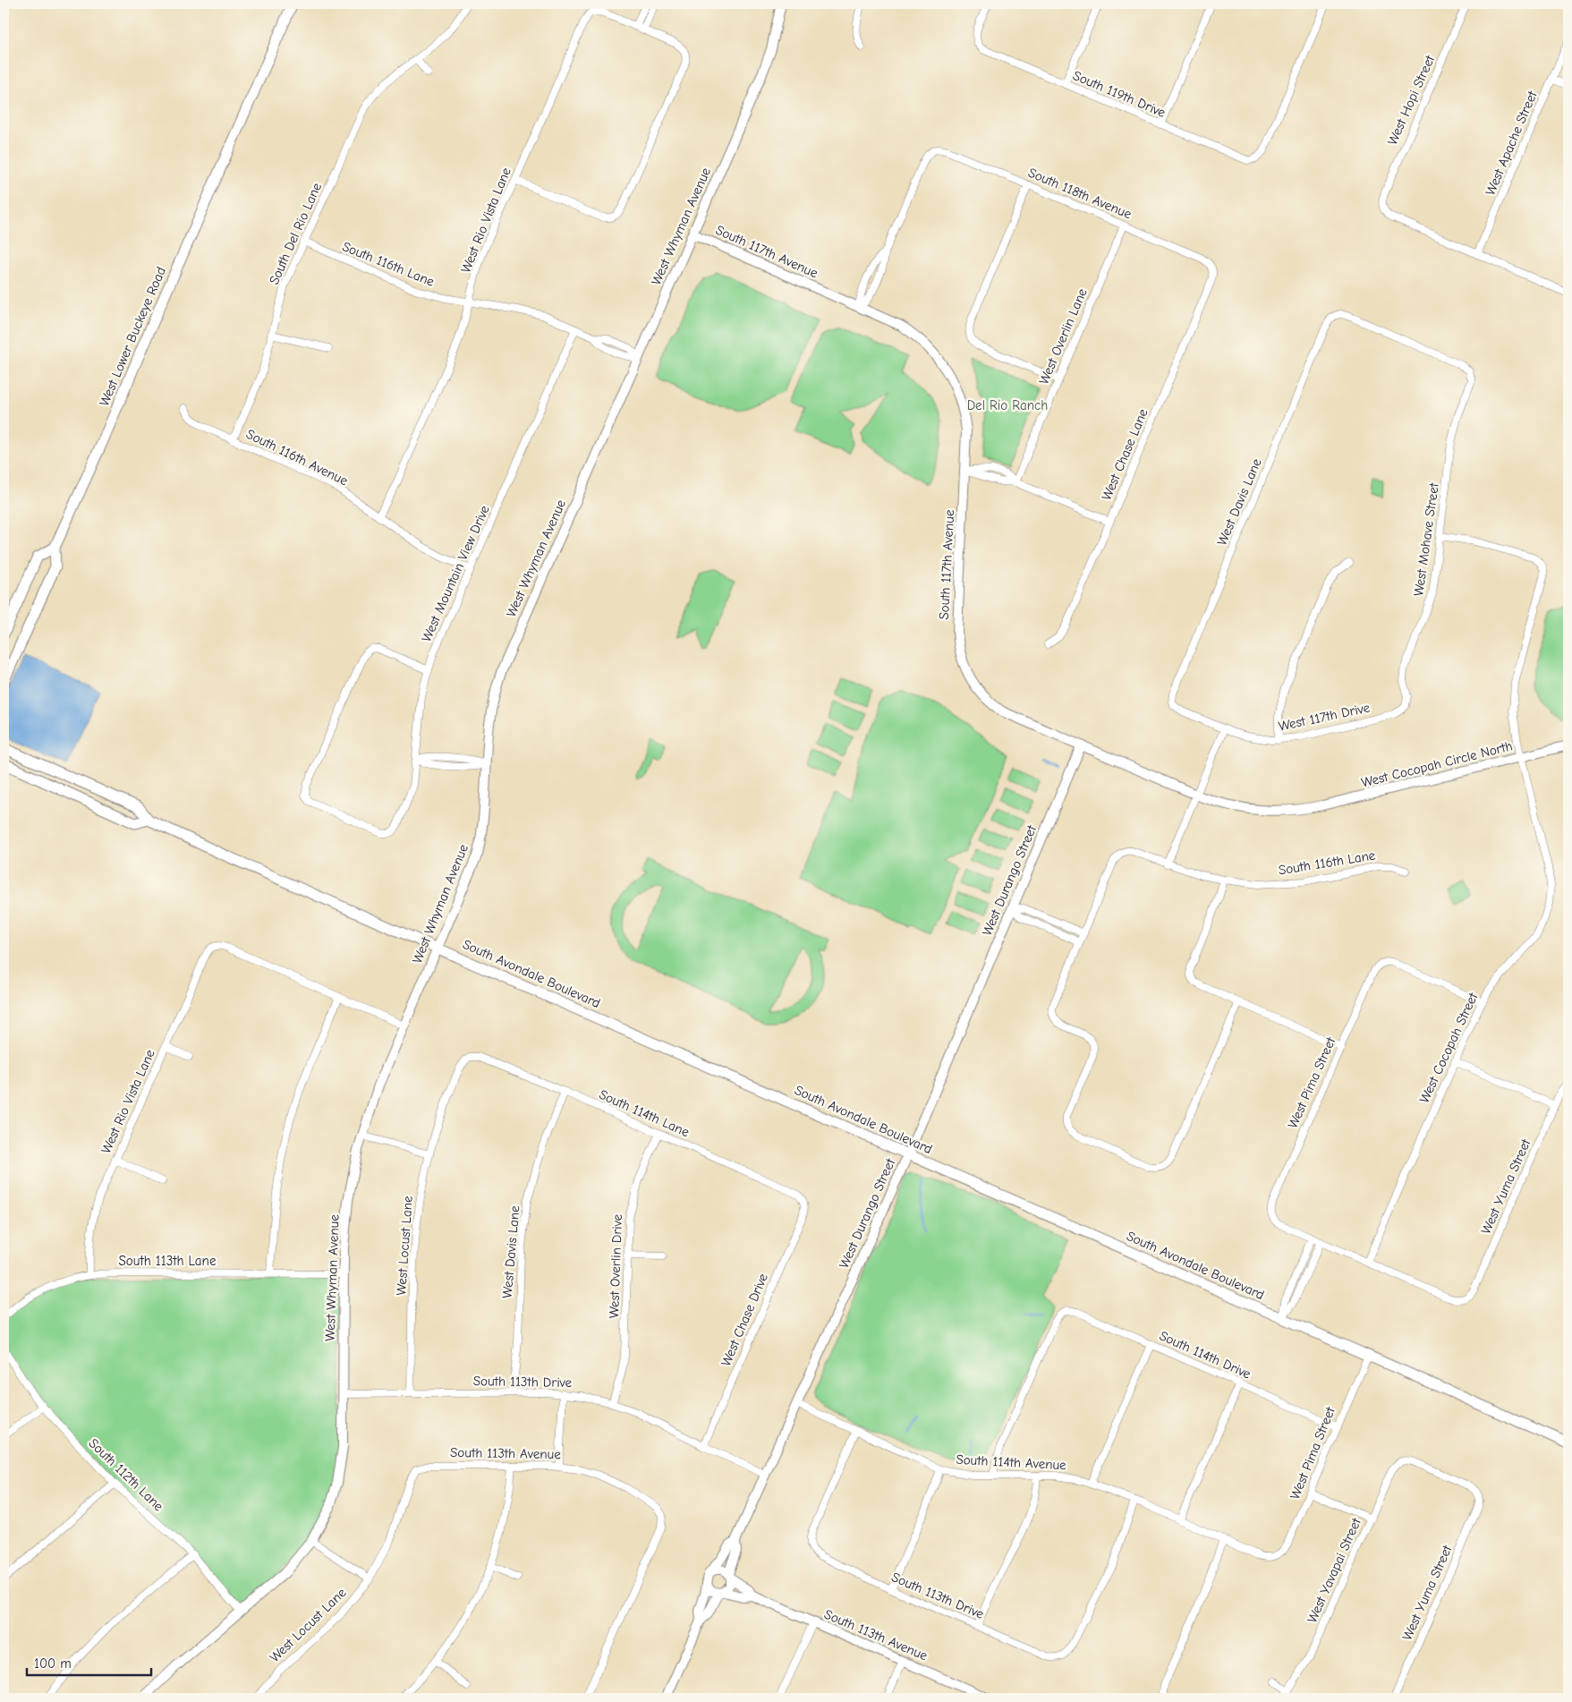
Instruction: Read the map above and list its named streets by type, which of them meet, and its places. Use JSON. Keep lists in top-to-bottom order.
{
  "streets": {
    "main road": ["West Lower Buckeye Road", "South Avondale Boulevard"],
    "street": [
      "South 119th Drive",
      "West Hopi Street",
      "West Apache Street",
      "South 118th Avenue",
      "West Rio Vista Lane",
      "West Whyman Avenue",
      "South Del Rio Lane",
      "South 117th Avenue",
      "South 116th Lane",
      "West Overlin Lane",
      "West Chase Lane",
      "South 116th Avenue",
      "West Davis Lane",
      "West Mohave Street",
      "West Mountain View Drive",
      "West 117th Drive",
      "West Cocopah Circle North",
      "West Durango Street",
      "West Cocopah Street",
      "West Pima Street",
      "South 114th Lane",
      "West Yuma Street",
      "West Locust Lane",
      "South 113th Lane",
      "West Overlin Drive",
      "West Chase Drive",
      "South 114th Drive",
      "South 113th Drive",
      "South 113th Avenue",
      "South 114th Avenue",
      "South 112th Lane",
      "West Yavapai Street"
    ]
  },
  "crossings": [
    ["West Hopi Street", "West Apache Street"],
    ["South 118th Avenue", "South 117th Avenue"],
    ["South 118th Avenue", "West Overlin Lane"],
    ["South 118th Avenue", "West Chase Lane"],
    ["West Rio Vista Lane", "South 116th Lane"],
    ["West Rio Vista Lane", "South 116th Avenue"],
    ["West Rio Vista Lane", "South 113th Lane"],
    ["West Whyman Avenue", "South 117th Avenue"],
    ["West Whyman Avenue", "South 116th Lane"],
    ["West Whyman Avenue", "South Avondale Boulevard"],
    ["West Whyman Avenue", "South 113th Lane"],
    ["West Whyman Avenue", "South 113th Drive"],
    ["West Whyman Avenue", "South 112th Lane"],
    ["South Del Rio Lane", "South 116th Lane"],
    ["South Del Rio Lane", "South 116th Avenue"],
    ["South 117th Avenue", "West Cocopah Circle North"],
    ["South 117th Avenue", "West Durango Street"],
    ["South 116th Lane", "West Mountain View Drive"],
    ["South 116th Avenue", "West Mountain View Drive"],
    ["West Davis Lane", "West Mohave Street"],
    ["West Davis Lane", "West 117th Drive"],
    ["West Davis Lane", "South 114th Lane"],
    ["West Davis Lane", "South 113th Drive"],
    ["West Mohave Street", "West 117th Drive"],
    ["West Mohave Street", "West Cocopah Street"],
    ["West Cocopah Circle North", "West Cocopah Street"],
    ["West Durango Street", "South Avondale Boulevard"],
    ["West Durango Street", "South 113th Drive"],
    ["West Durango Street", "South 114th Avenue"],
    ["South Avondale Boulevard", "West Pima Street"],
    ["West Cocopah Street", "West Pima Street"],
    ["West Cocopah Street", "West Yuma Street"],
    ["West Pima Street", "South 114th Drive"],
    ["West Pima Street", "South 114th Avenue"],
    ["South 114th Lane", "West Locust Lane"],
    ["South 114th Lane", "West Overlin Drive"],
    ["South 114th Lane", "West Chase Drive"],
    ["West Yuma Street", "West Yavapai Street"],
    ["West Locust Lane", "South 113th Drive"],
    ["West Locust Lane", "South 113th Avenue"],
    ["West Overlin Drive", "South 113th Drive"],
    ["West Chase Drive", "South 113th Drive"],
    ["South 114th Drive", "South 114th Avenue"],
    ["South 113th Drive", "South 114th Avenue"]
  ],
  "parks": ["Del Rio Ranch"],
  "scale_bar": "100 m"
}
